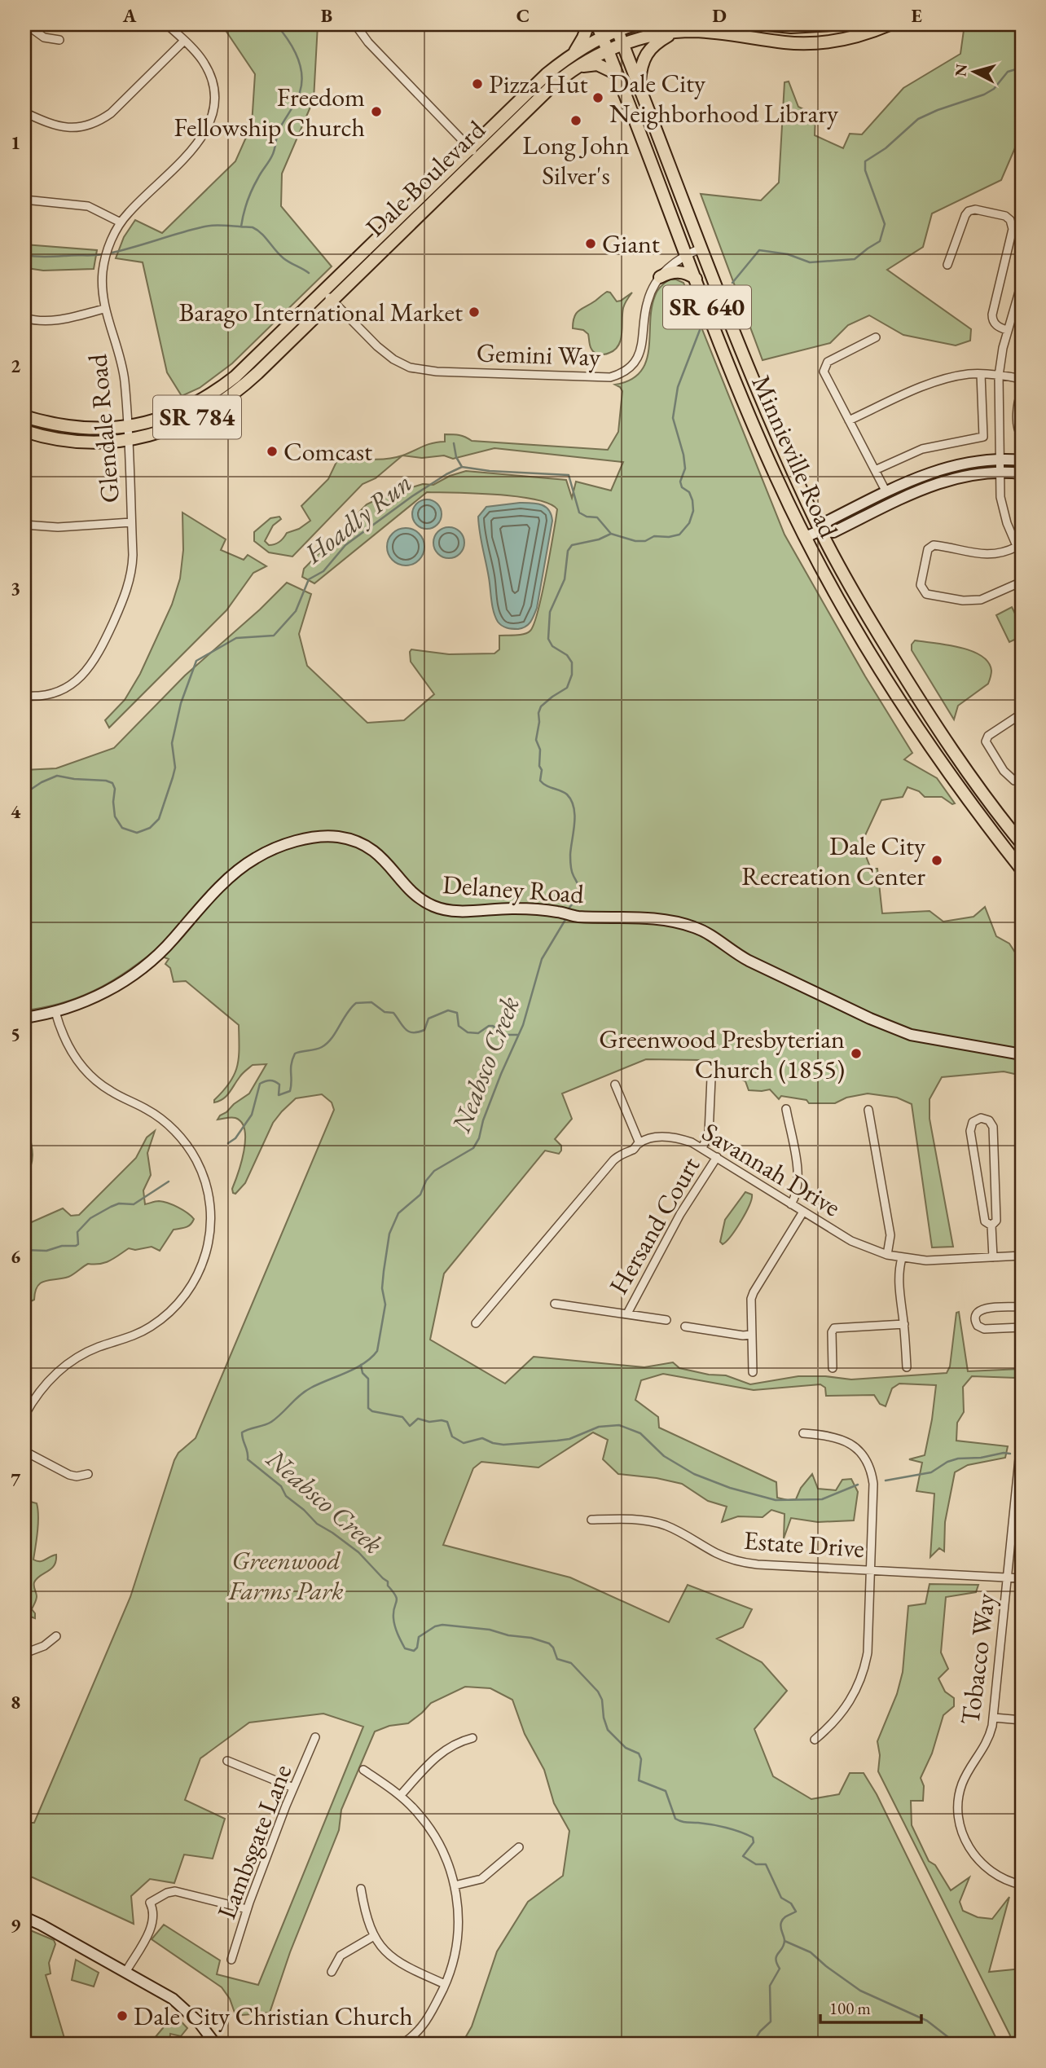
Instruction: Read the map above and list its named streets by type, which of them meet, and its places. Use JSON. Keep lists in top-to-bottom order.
{
  "streets": {
    "main road": [
      "Dale Boulevard",
      "SR 640",
      "SR 784",
      "Minnieville Road"
    ],
    "street": [
      "Gemini Way",
      "Glendale Road",
      "Delaney Road",
      "Savannah Drive",
      "Hersand Court",
      "Estate Drive",
      "Tobacco Way",
      "Lambsgate Lane"
    ]
  },
  "crossings": [
    ["Dale Boulevard", "Gemini Way"],
    ["Dale Boulevard", "Glendale Road"],
    ["Dale Boulevard", "Minnieville Road"],
    ["Gemini Way", "Minnieville Road"],
    ["Savannah Drive", "Hersand Court"],
    ["Estate Drive", "Tobacco Way"]
  ],
  "water": ["Hoadly Run", "Neabsco Creek"],
  "parks": ["Greenwood Farms Park"],
  "places": [
    "Pizza Hut",
    "Dale City Neighborhood Library",
    "Freedom Fellowship Church",
    "Long John Silver's",
    "Giant",
    "Barago International Market",
    "Comcast",
    "Dale City Recreation Center",
    "Greenwood Presbyterian Church (1855)",
    "Dale City Christian Church"
  ],
  "scale_bar": "100 m",
  "north": "left",
  "grid": {
    "columns": [
      "A",
      "B",
      "C",
      "D",
      "E"
    ],
    "rows": [
      "1",
      "2",
      "3",
      "4",
      "5",
      "6",
      "7",
      "8",
      "9"
    ]
  }
}
